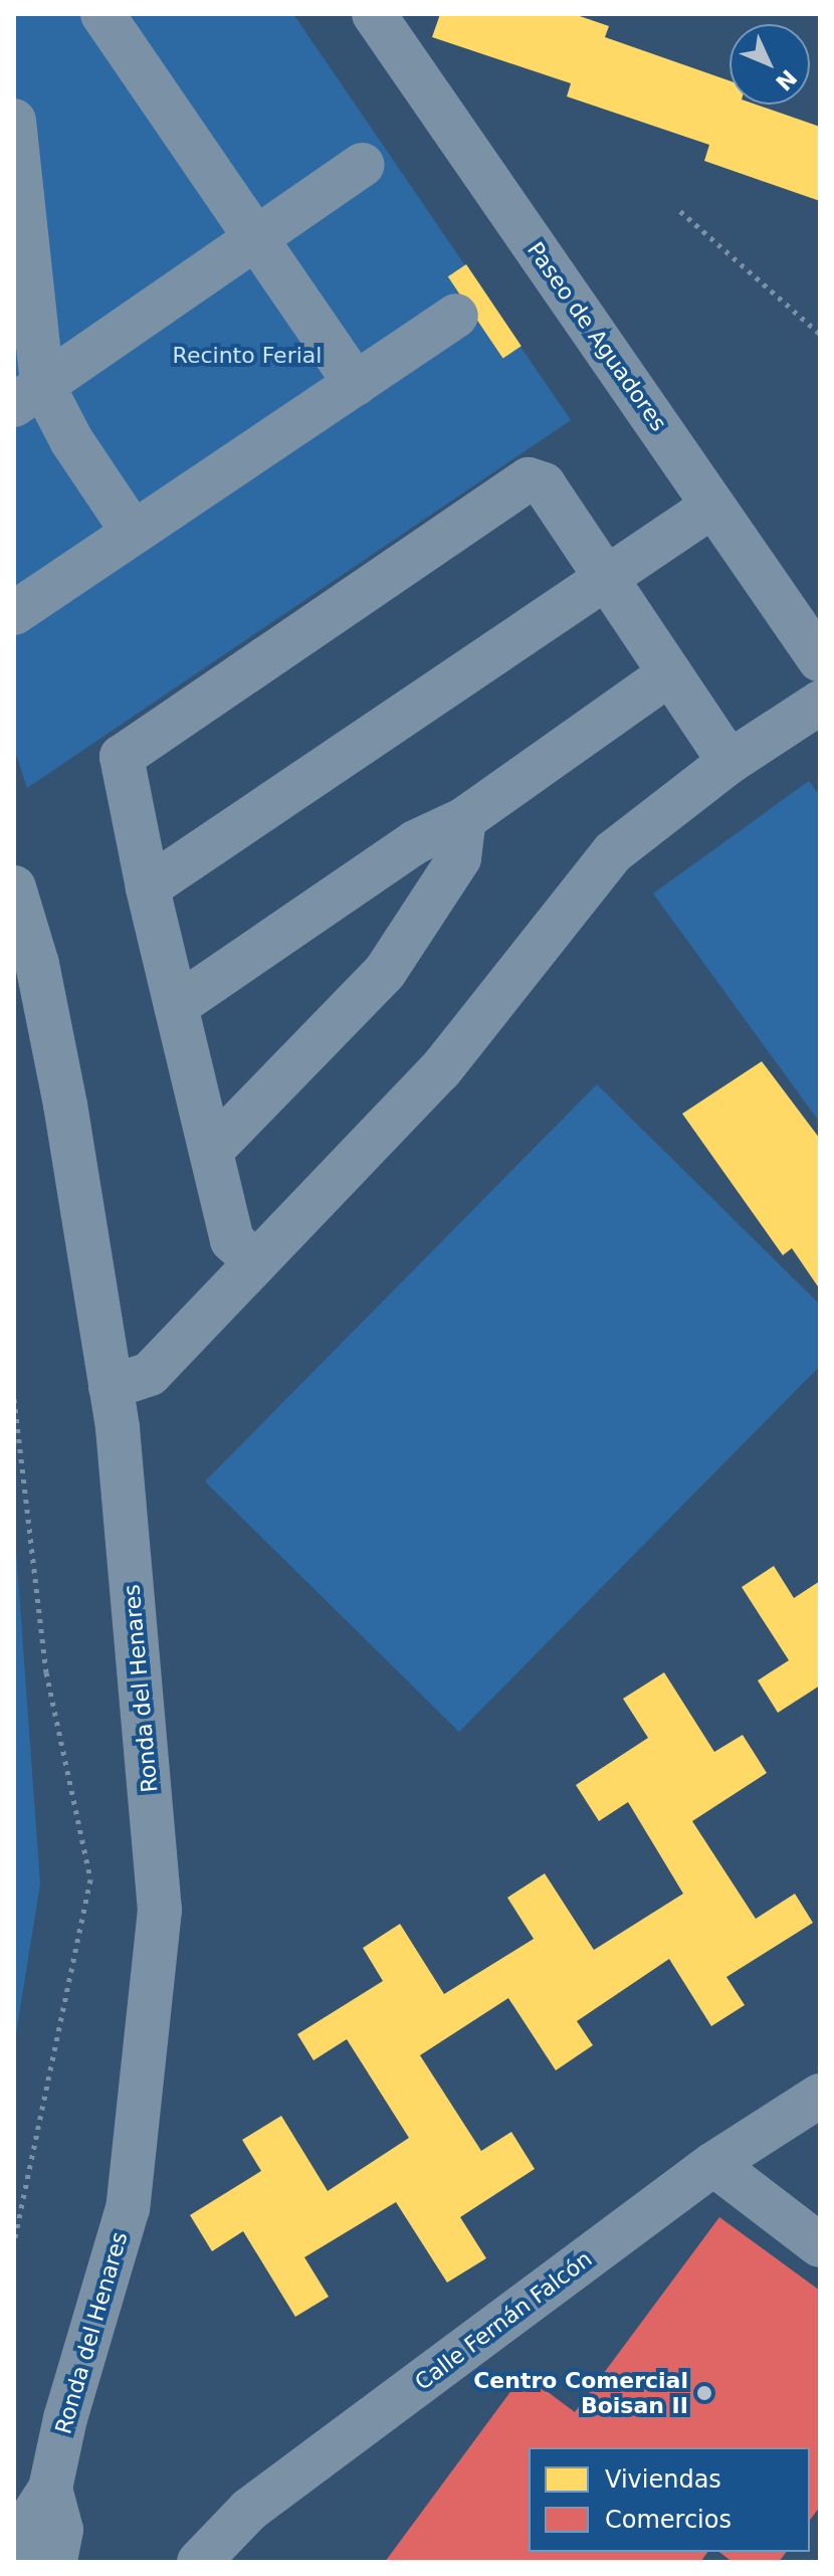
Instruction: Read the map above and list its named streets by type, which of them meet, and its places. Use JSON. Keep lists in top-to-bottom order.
{
  "streets": {
    "street": ["Paseo de Aguadores", "Ronda del Henares", "Calle Fernán Falcón"]
  },
  "parks": ["Recinto Ferial"],
  "places": ["Centro Comercial Boisan II"],
  "legend": ["Viviendas", "Comercios"],
  "north": "bottom right"
}
